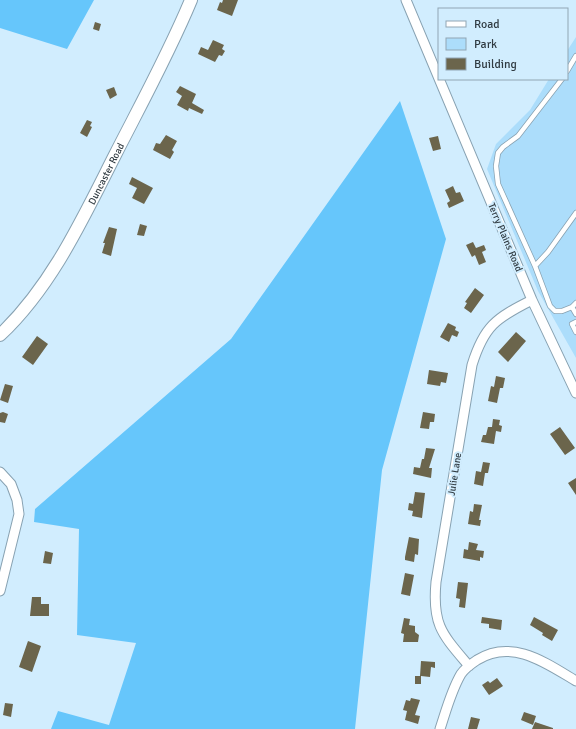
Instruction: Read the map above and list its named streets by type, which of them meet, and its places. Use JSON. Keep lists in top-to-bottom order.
{
  "streets": {
    "street": ["Duncaster Road", "Terry Plains Road", "Julie Lane"]
  },
  "crossings": [
    ["Terry Plains Road", "Julie Lane"]
  ],
  "legend": ["Road", "Park", "Building"]
}
